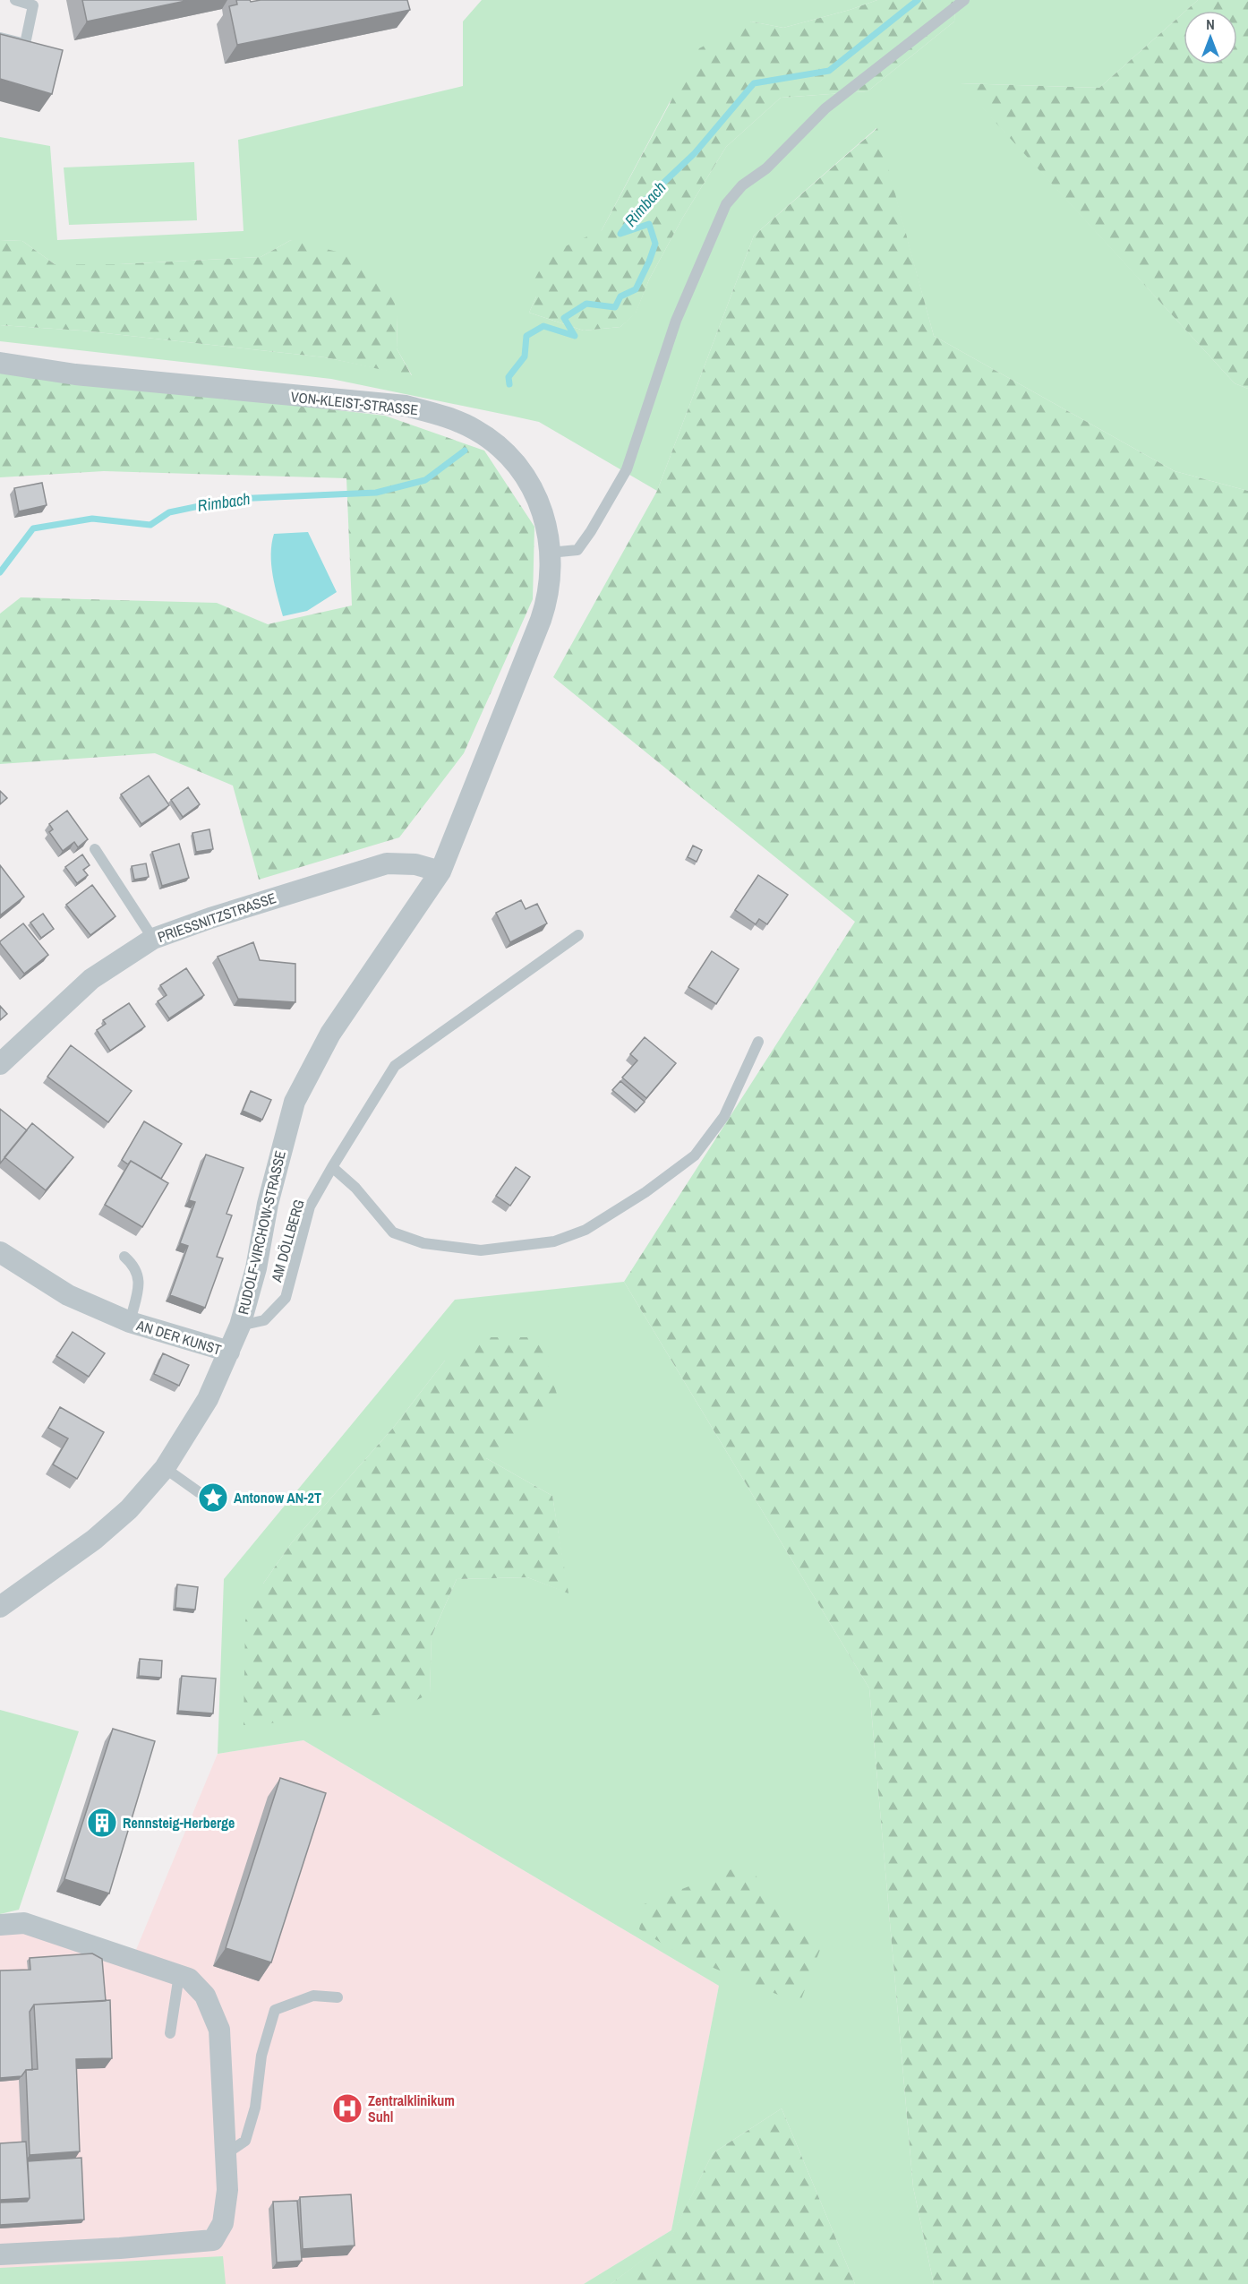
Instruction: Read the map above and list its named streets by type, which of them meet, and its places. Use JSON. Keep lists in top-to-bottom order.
{
  "streets": {
    "street": [
      "VON-KLEIST-STRASSE",
      "PRIESSNITZSTRASSE",
      "RUDOLF-VIRCHOW-STRASSE",
      "AN DER KUNST"
    ],
    "lane": ["AM DÖLLBERG"]
  },
  "crossings": [
    ["VON-KLEIST-STRASSE", "PRIESSNITZSTRASSE"],
    ["VON-KLEIST-STRASSE", "RUDOLF-VIRCHOW-STRASSE"],
    ["PRIESSNITZSTRASSE", "RUDOLF-VIRCHOW-STRASSE"],
    ["RUDOLF-VIRCHOW-STRASSE", "AM DÖLLBERG"],
    ["RUDOLF-VIRCHOW-STRASSE", "AN DER KUNST"]
  ],
  "water": ["Rimbach"],
  "places": {
    "place": ["Antonow AN-2T"],
    "building": ["Rennsteig-Herberge"],
    "hospital": ["Zentralklinikum Suhl"]
  },
  "north": "top"
}
